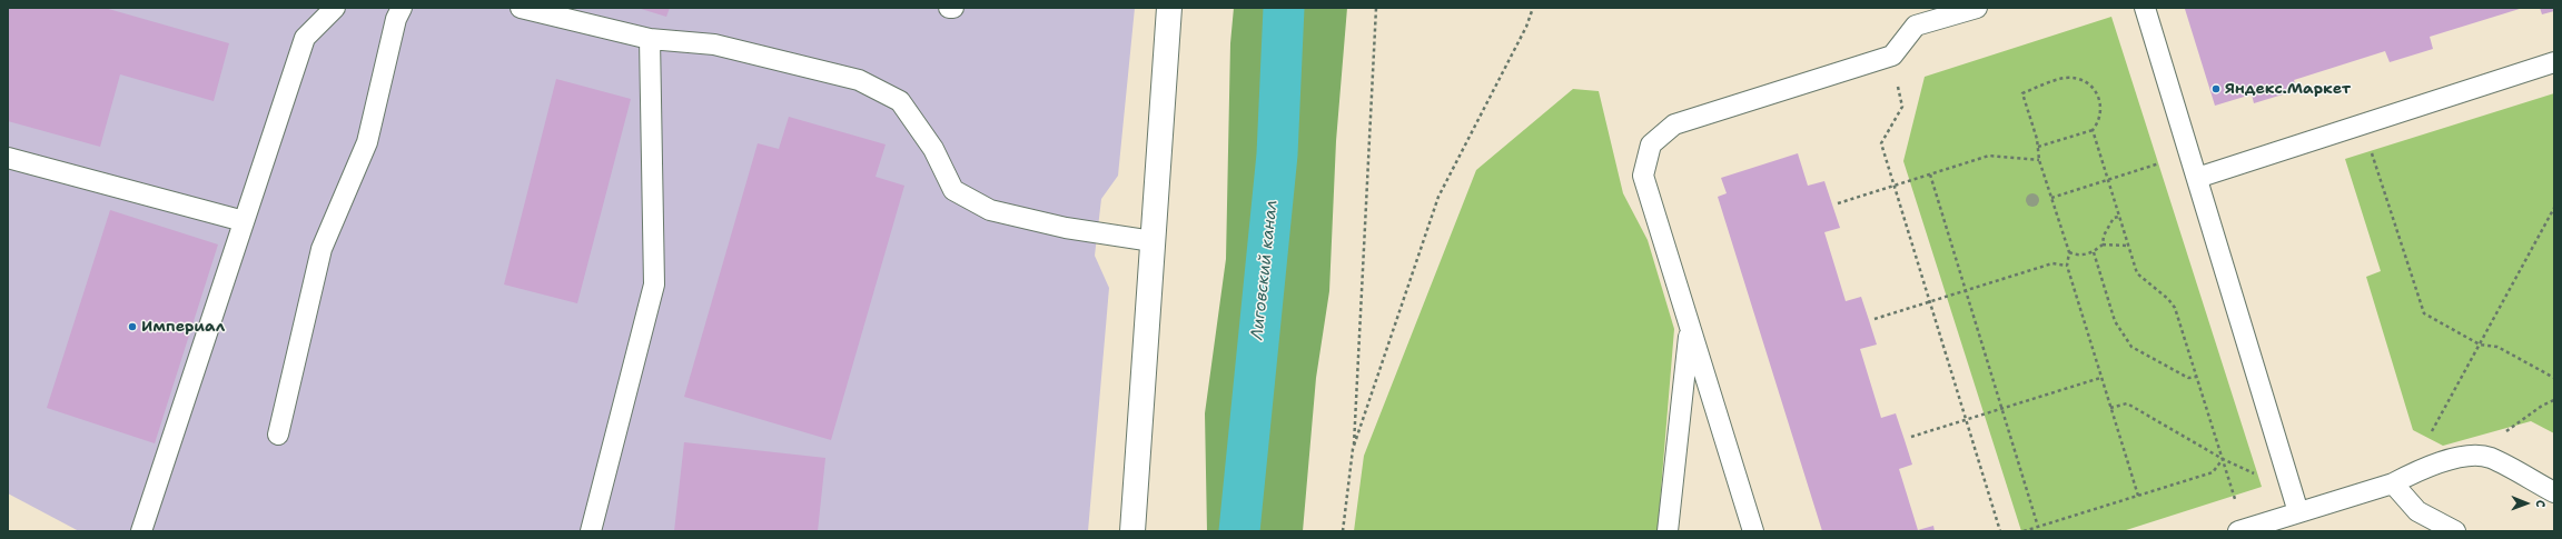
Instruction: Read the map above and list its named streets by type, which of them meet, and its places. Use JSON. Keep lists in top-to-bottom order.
{
  "water": ["Лиговский канал"],
  "places": ["Яндекс.Маркет", "Империал"],
  "north": "right"
}
